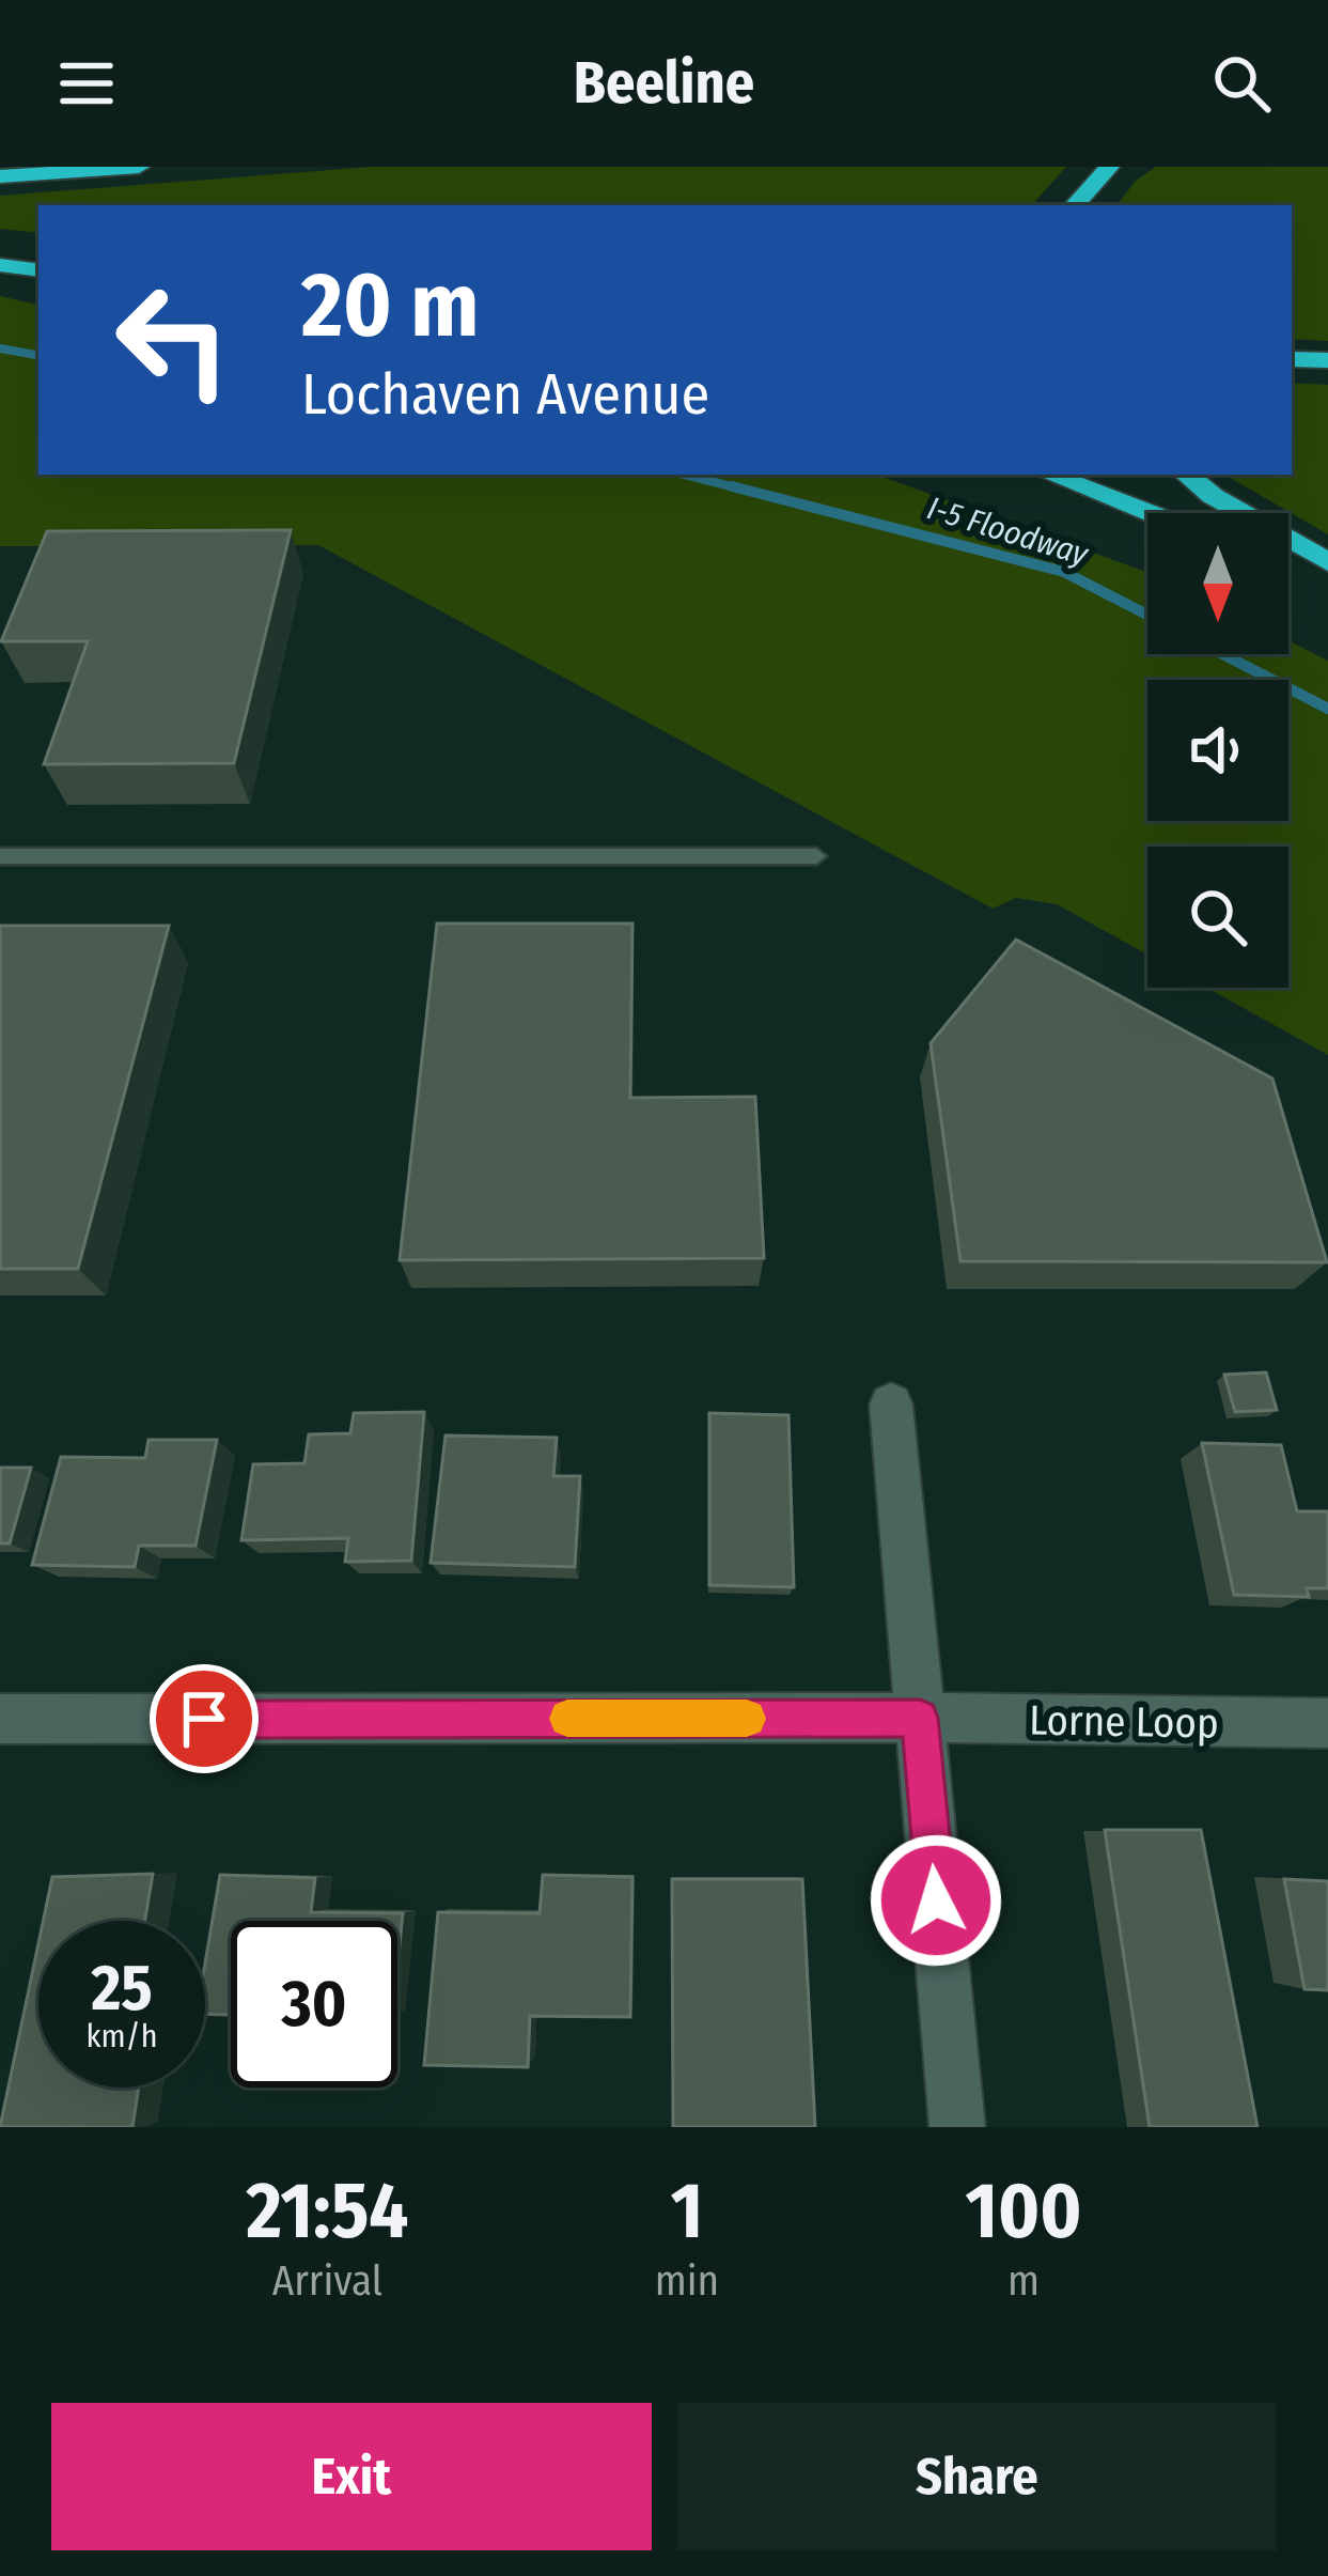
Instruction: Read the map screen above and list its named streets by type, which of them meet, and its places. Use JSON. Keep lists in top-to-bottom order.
{
  "streets": {
    "street": ["Lorne Loop"]
  },
  "water": ["I-5 Floodway"],
  "north": "bottom",
  "page": {
    "header": "Beeline",
    "turn": ["20 m", "Lochaven Avenue"],
    "speed": "25 km/h",
    "limit": "30",
    "eta": [
      "21:54",
      "Arrival",
      "1",
      "min",
      "100",
      "m"
    ],
    "buttons": ["Exit", "Share"]
  }
}
